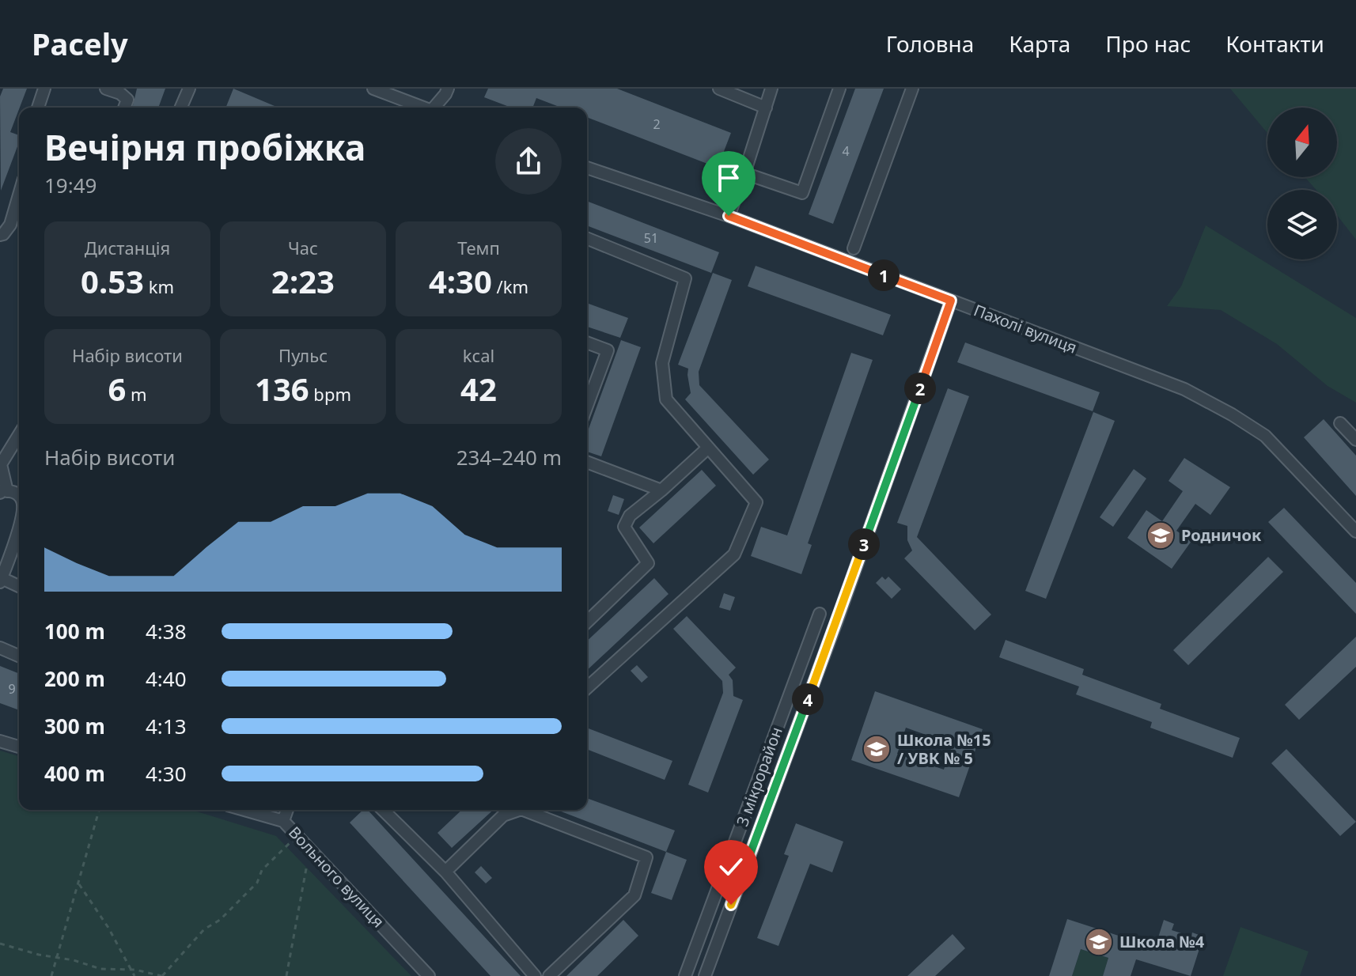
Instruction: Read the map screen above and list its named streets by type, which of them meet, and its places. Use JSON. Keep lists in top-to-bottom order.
{
  "streets": {
    "street": ["Пахолі вулиця", "3 мікрорайон", "Вольного вулиця"]
  },
  "crossings": [
    ["Пахолі вулиця", "3 мікрорайон"]
  ],
  "places": {
    "school or university": ["Родничок", "Школа №15 / УВК № 5", "Школа №4"]
  },
  "house_numbers": [
    "2",
    "4",
    "51",
    "9"
  ],
  "north": "top",
  "page": {
    "header": "Pacely",
    "nav": [
      "Головна",
      "Карта",
      "Про нас",
      "Контакти"
    ],
    "heading": ["Вечірня пробіжка", "19:49"],
    "stats": [
      ["Дистанція", "0.53 km"],
      ["Час", "2:23"],
      ["Темп", "4:30 /km"],
      ["Набір висоти", "6 m"],
      ["Пульс", "136 bpm"],
      ["kcal", "42"]
    ],
    "pins": [
      "1",
      "2",
      "3",
      "4"
    ],
    "chart": ["Набір висоти", "234–240 m"],
    "list": [
      {
        "name": "100 m",
        "note": "4:38"
      },
      {
        "name": "200 m",
        "note": "4:40"
      },
      {
        "name": "300 m",
        "note": "4:13"
      },
      {
        "name": "400 m",
        "note": "4:30"
      }
    ]
  }
}
